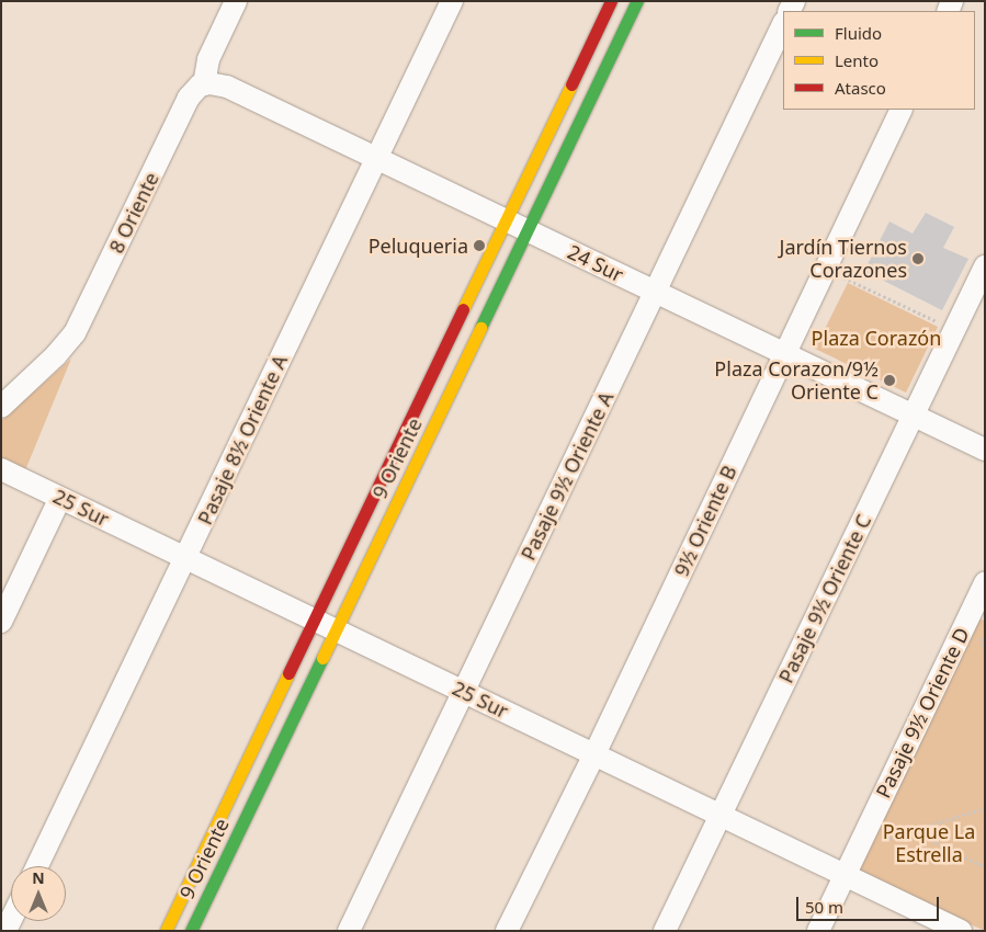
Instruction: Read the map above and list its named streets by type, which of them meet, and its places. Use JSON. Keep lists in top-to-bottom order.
{
  "streets": {
    "street": [
      "8 Oriente",
      "24 Sur",
      "Pasaje 8½ Oriente A",
      "9 Oriente",
      "Pasaje 9½ Oriente A",
      "25 Sur",
      "9½ Oriente B",
      "Pasaje 9½ Oriente C",
      "Pasaje 9½ Oriente D"
    ]
  },
  "crossings": [
    ["8 Oriente", "24 Sur"],
    ["24 Sur", "Pasaje 8½ Oriente A"],
    ["24 Sur", "9 Oriente"],
    ["24 Sur", "Pasaje 9½ Oriente A"],
    ["24 Sur", "9½ Oriente B"],
    ["24 Sur", "Pasaje 9½ Oriente C"],
    ["Pasaje 8½ Oriente A", "25 Sur"],
    ["9 Oriente", "25 Sur"],
    ["Pasaje 9½ Oriente A", "25 Sur"],
    ["25 Sur", "9½ Oriente B"],
    ["25 Sur", "Pasaje 9½ Oriente C"],
    ["25 Sur", "Pasaje 9½ Oriente D"]
  ],
  "parks": ["Plaza Corazón", "Parque La Estrella"],
  "places": ["Peluqueria", "Jardín Tiernos Corazones", "Plaza Corazon/9½ Oriente C"],
  "legend": ["Fluido", "Lento", "Atasco"],
  "scale_bar": "50 m",
  "north": "top"
}
